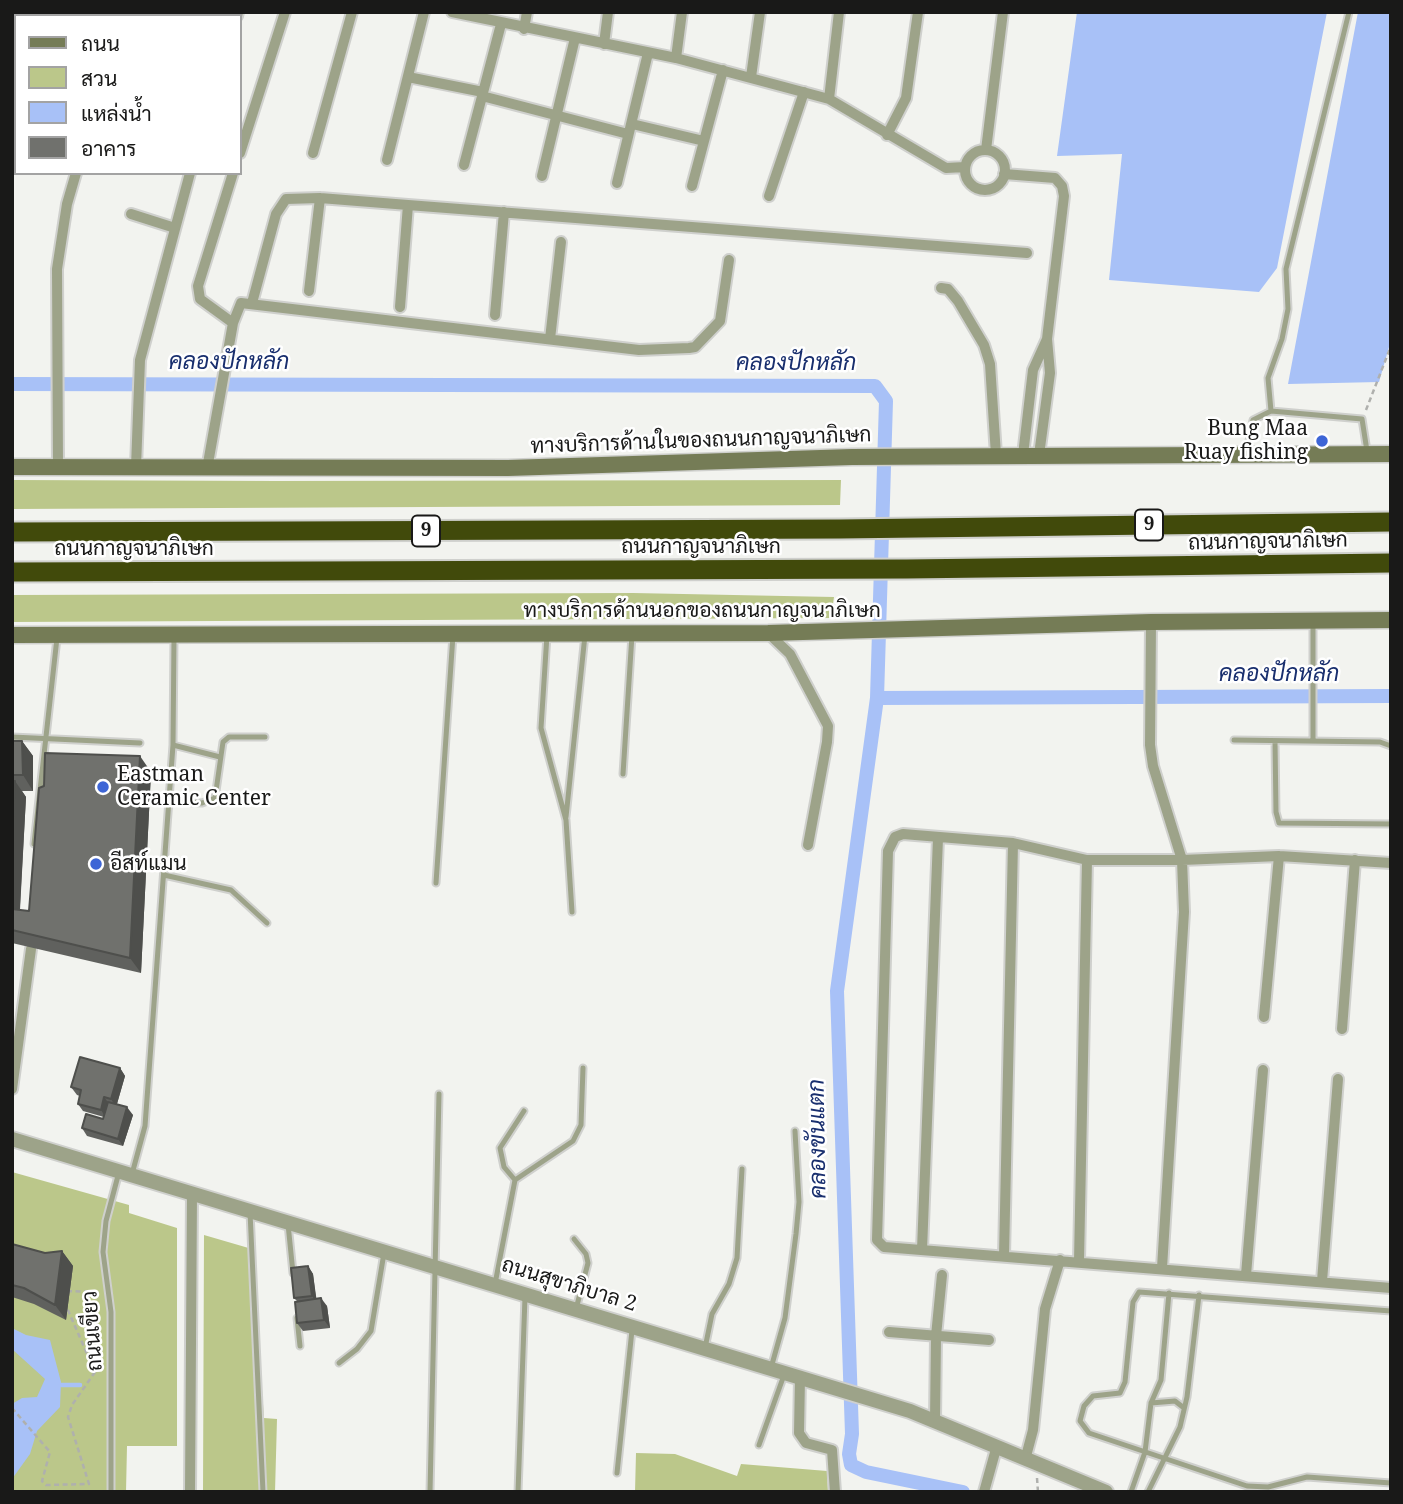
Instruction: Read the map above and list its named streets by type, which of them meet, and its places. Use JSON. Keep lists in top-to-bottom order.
{
  "streets": {
    "highway": ["9", "ถนนกาญจนาภิเษก"],
    "main road": ["ทางบริการด้านในของถนนกาญจนาภิเษก", "ทางบริการด้านนอกของถนนกาญจนาภิเษก"],
    "street": ["ถนนสุขาภิบาล 2"],
    "lane": ["ถนนเขียว"]
  },
  "crossings": [
    ["ทางบริการด้านนอกของถนนกาญจนาภิเษก", "ถนนเขียว"],
    ["ถนนสุขาภิบาล 2", "ถนนเขียว"]
  ],
  "water": ["คลองปักหลัก", "คลองขันแตก"],
  "places": ["Bung Maa Ruay fishing", "Eastman Ceramic Center", "อีสท์แมน"],
  "legend": [
    "ถนน",
    "สวน",
    "แหล่งน้ำ",
    "อาคาร"
  ]
}
